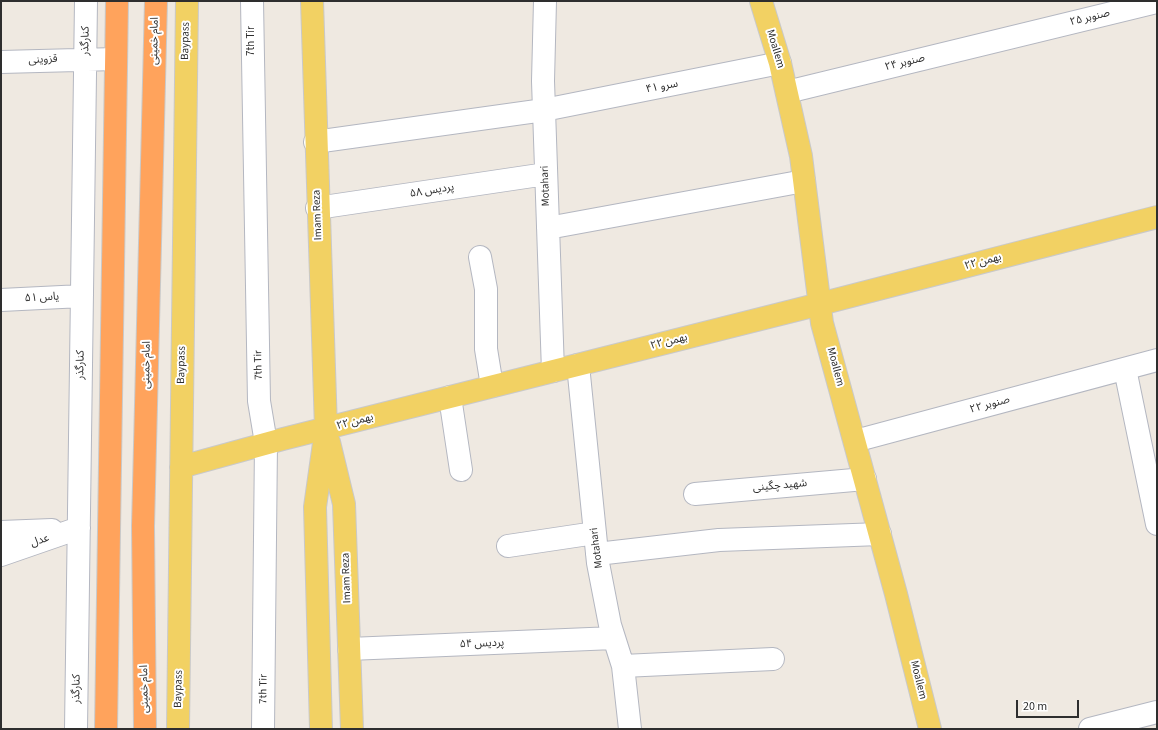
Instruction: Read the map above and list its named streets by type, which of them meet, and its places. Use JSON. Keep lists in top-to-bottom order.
{
  "streets": {
    "highway": ["امام خمینی"],
    "main road": [
      "Baypass",
      "Moallem",
      "Imam Reza",
      "۲۲ بهمن"
    ],
    "street": [
      "صنوبر ۲۵",
      "کنارگذر",
      "7th Tir",
      "قزوینی",
      "صنوبر ۲۴",
      "سرو ۴۱",
      "Motahari",
      "پردیس ۵۸",
      "یاس ۵۱",
      "صنوبر ۲۲",
      "شهید چگینی",
      "عدل",
      "پردیس ۵۴"
    ]
  },
  "crossings": [
    ["صنوبر ۲۵", "صنوبر ۲۴"],
    ["کنارگذر", "قزوینی"],
    ["کنارگذر", "یاس ۵۱"],
    ["کنارگذر", "عدل"],
    ["Baypass", "۲۲ بهمن"],
    ["7th Tir", "۲۲ بهمن"],
    ["Moallem", "صنوبر ۲۴"],
    ["Moallem", "سرو ۴۱"],
    ["Moallem", "۲۲ بهمن"],
    ["Moallem", "صنوبر ۲۲"],
    ["Moallem", "شهید چگینی"],
    ["سرو ۴۱", "Motahari"],
    ["سرو ۴۱", "Imam Reza"],
    ["Motahari", "پردیس ۵۸"],
    ["Motahari", "۲۲ بهمن"],
    ["Motahari", "پردیس ۵۴"],
    ["پردیس ۵۸", "Imam Reza"],
    ["Imam Reza", "۲۲ بهمن"],
    ["Imam Reza", "پردیس ۵۴"]
  ],
  "scale_bar": "20 m"
}
